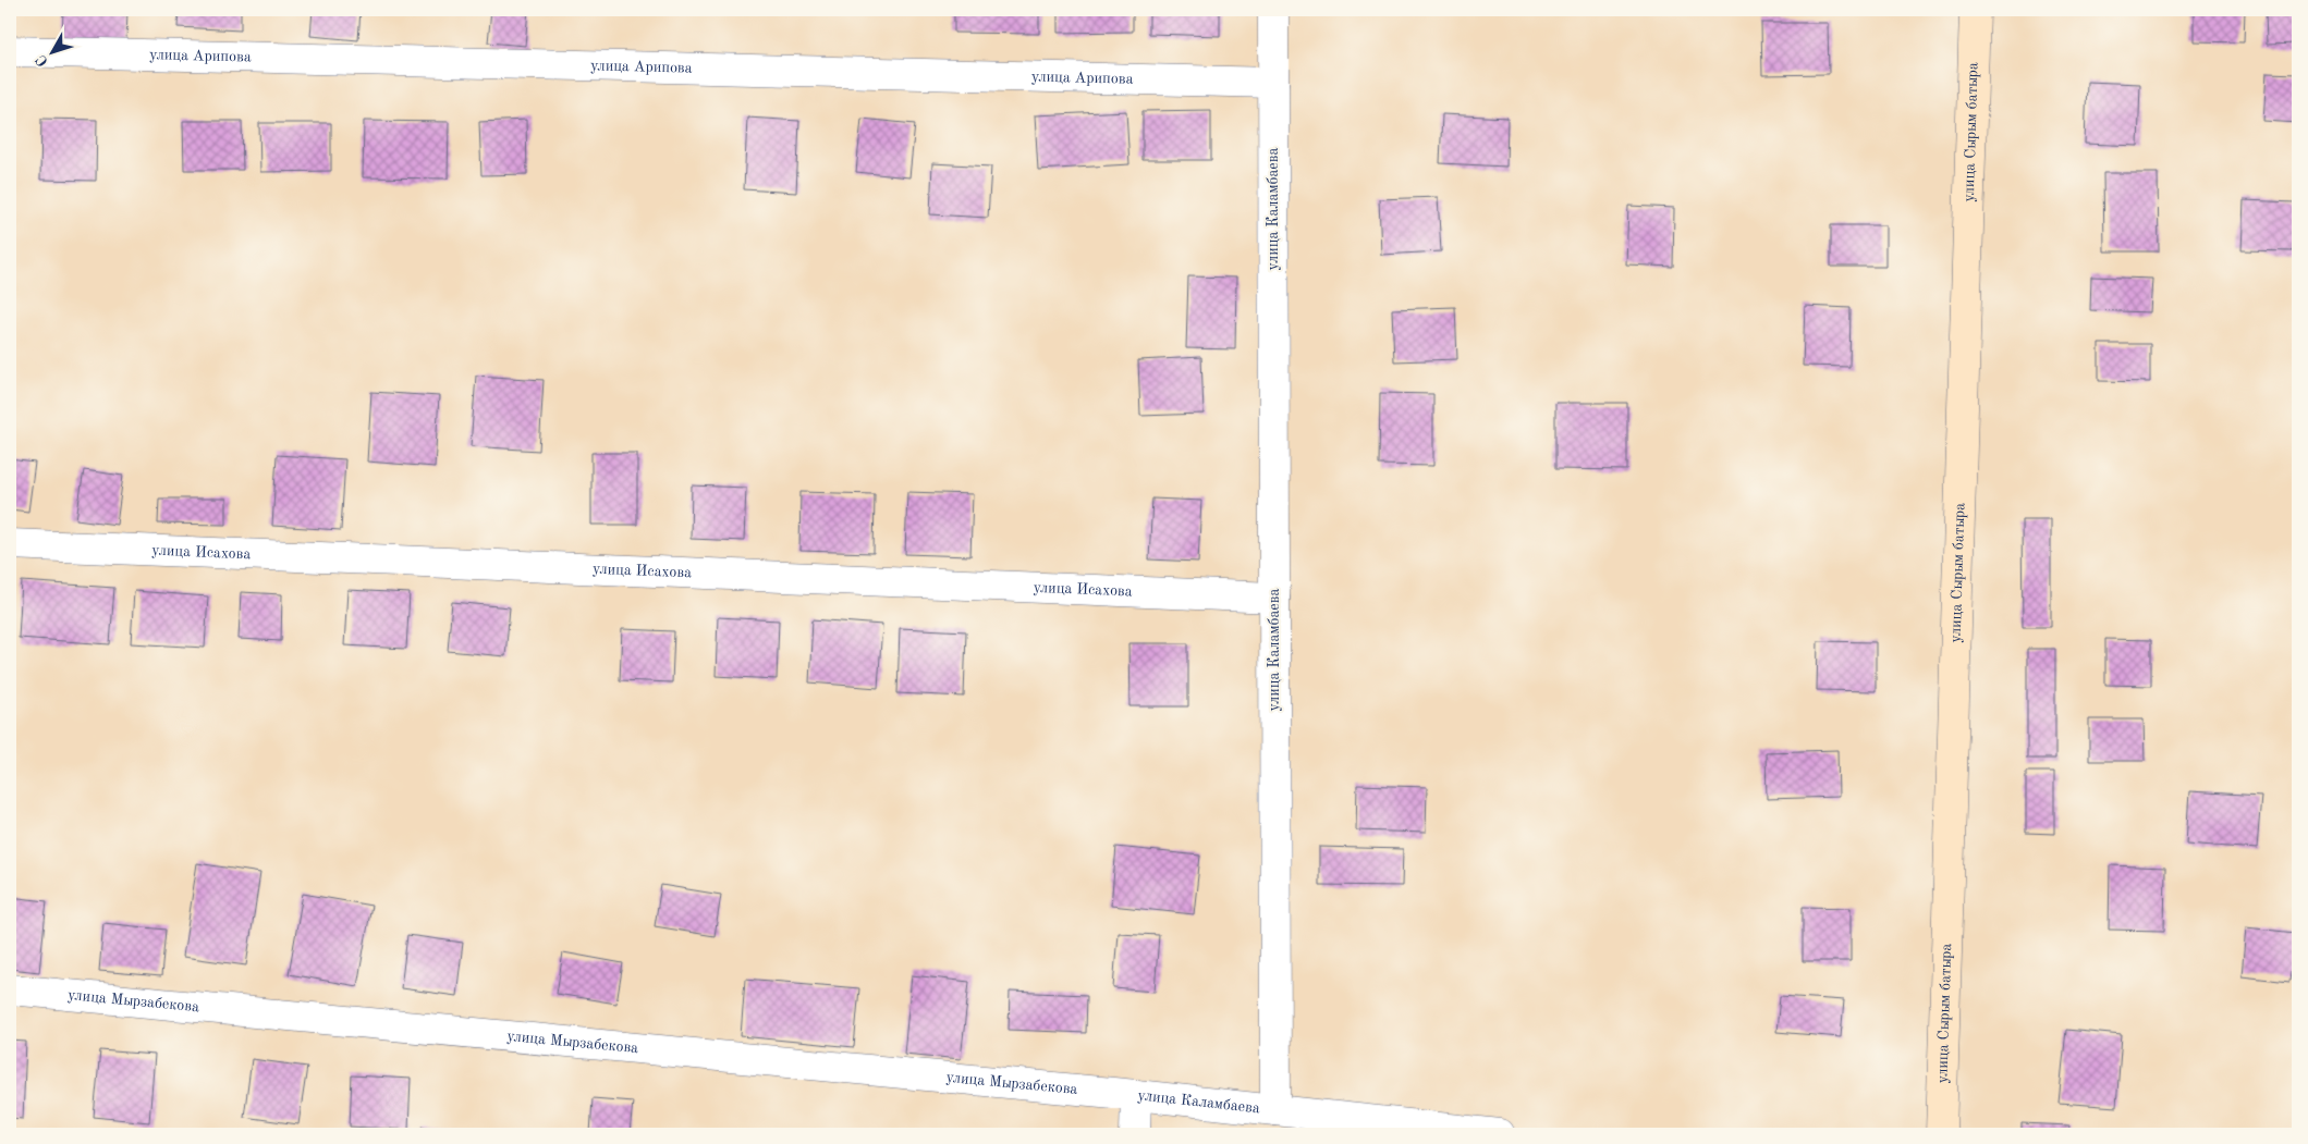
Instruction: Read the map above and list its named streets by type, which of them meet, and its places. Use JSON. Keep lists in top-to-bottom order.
{
  "streets": {
    "street": [
      "улица Арипова",
      "улица Сырым батыра",
      "улица Каламбаева",
      "улица Исахова",
      "улица Мырзабекова"
    ]
  },
  "crossings": [
    ["улица Арипова", "улица Каламбаева"],
    ["улица Каламбаева", "улица Исахова"],
    ["улица Каламбаева", "улица Мырзабекова"]
  ],
  "north": "bottom left"
}
